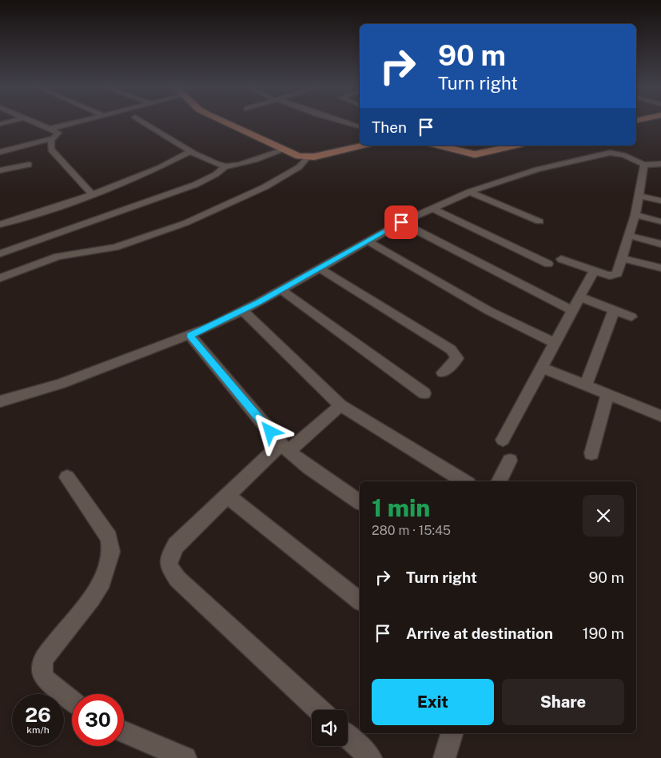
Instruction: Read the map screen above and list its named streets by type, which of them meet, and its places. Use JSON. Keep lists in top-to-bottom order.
{
  "page": {
    "turn": ["90 m", "Turn right"],
    "then": "Then",
    "heading": ["1 min", "280 m · 15:45"],
    "list": [
      {
        "name": "Turn right",
        "value": "90 m"
      },
      {
        "name": "Arrive at destination",
        "value": "190 m"
      }
    ],
    "buttons": ["Exit", "Share"],
    "speed": "26 km/h",
    "limit": "30"
  }
}
